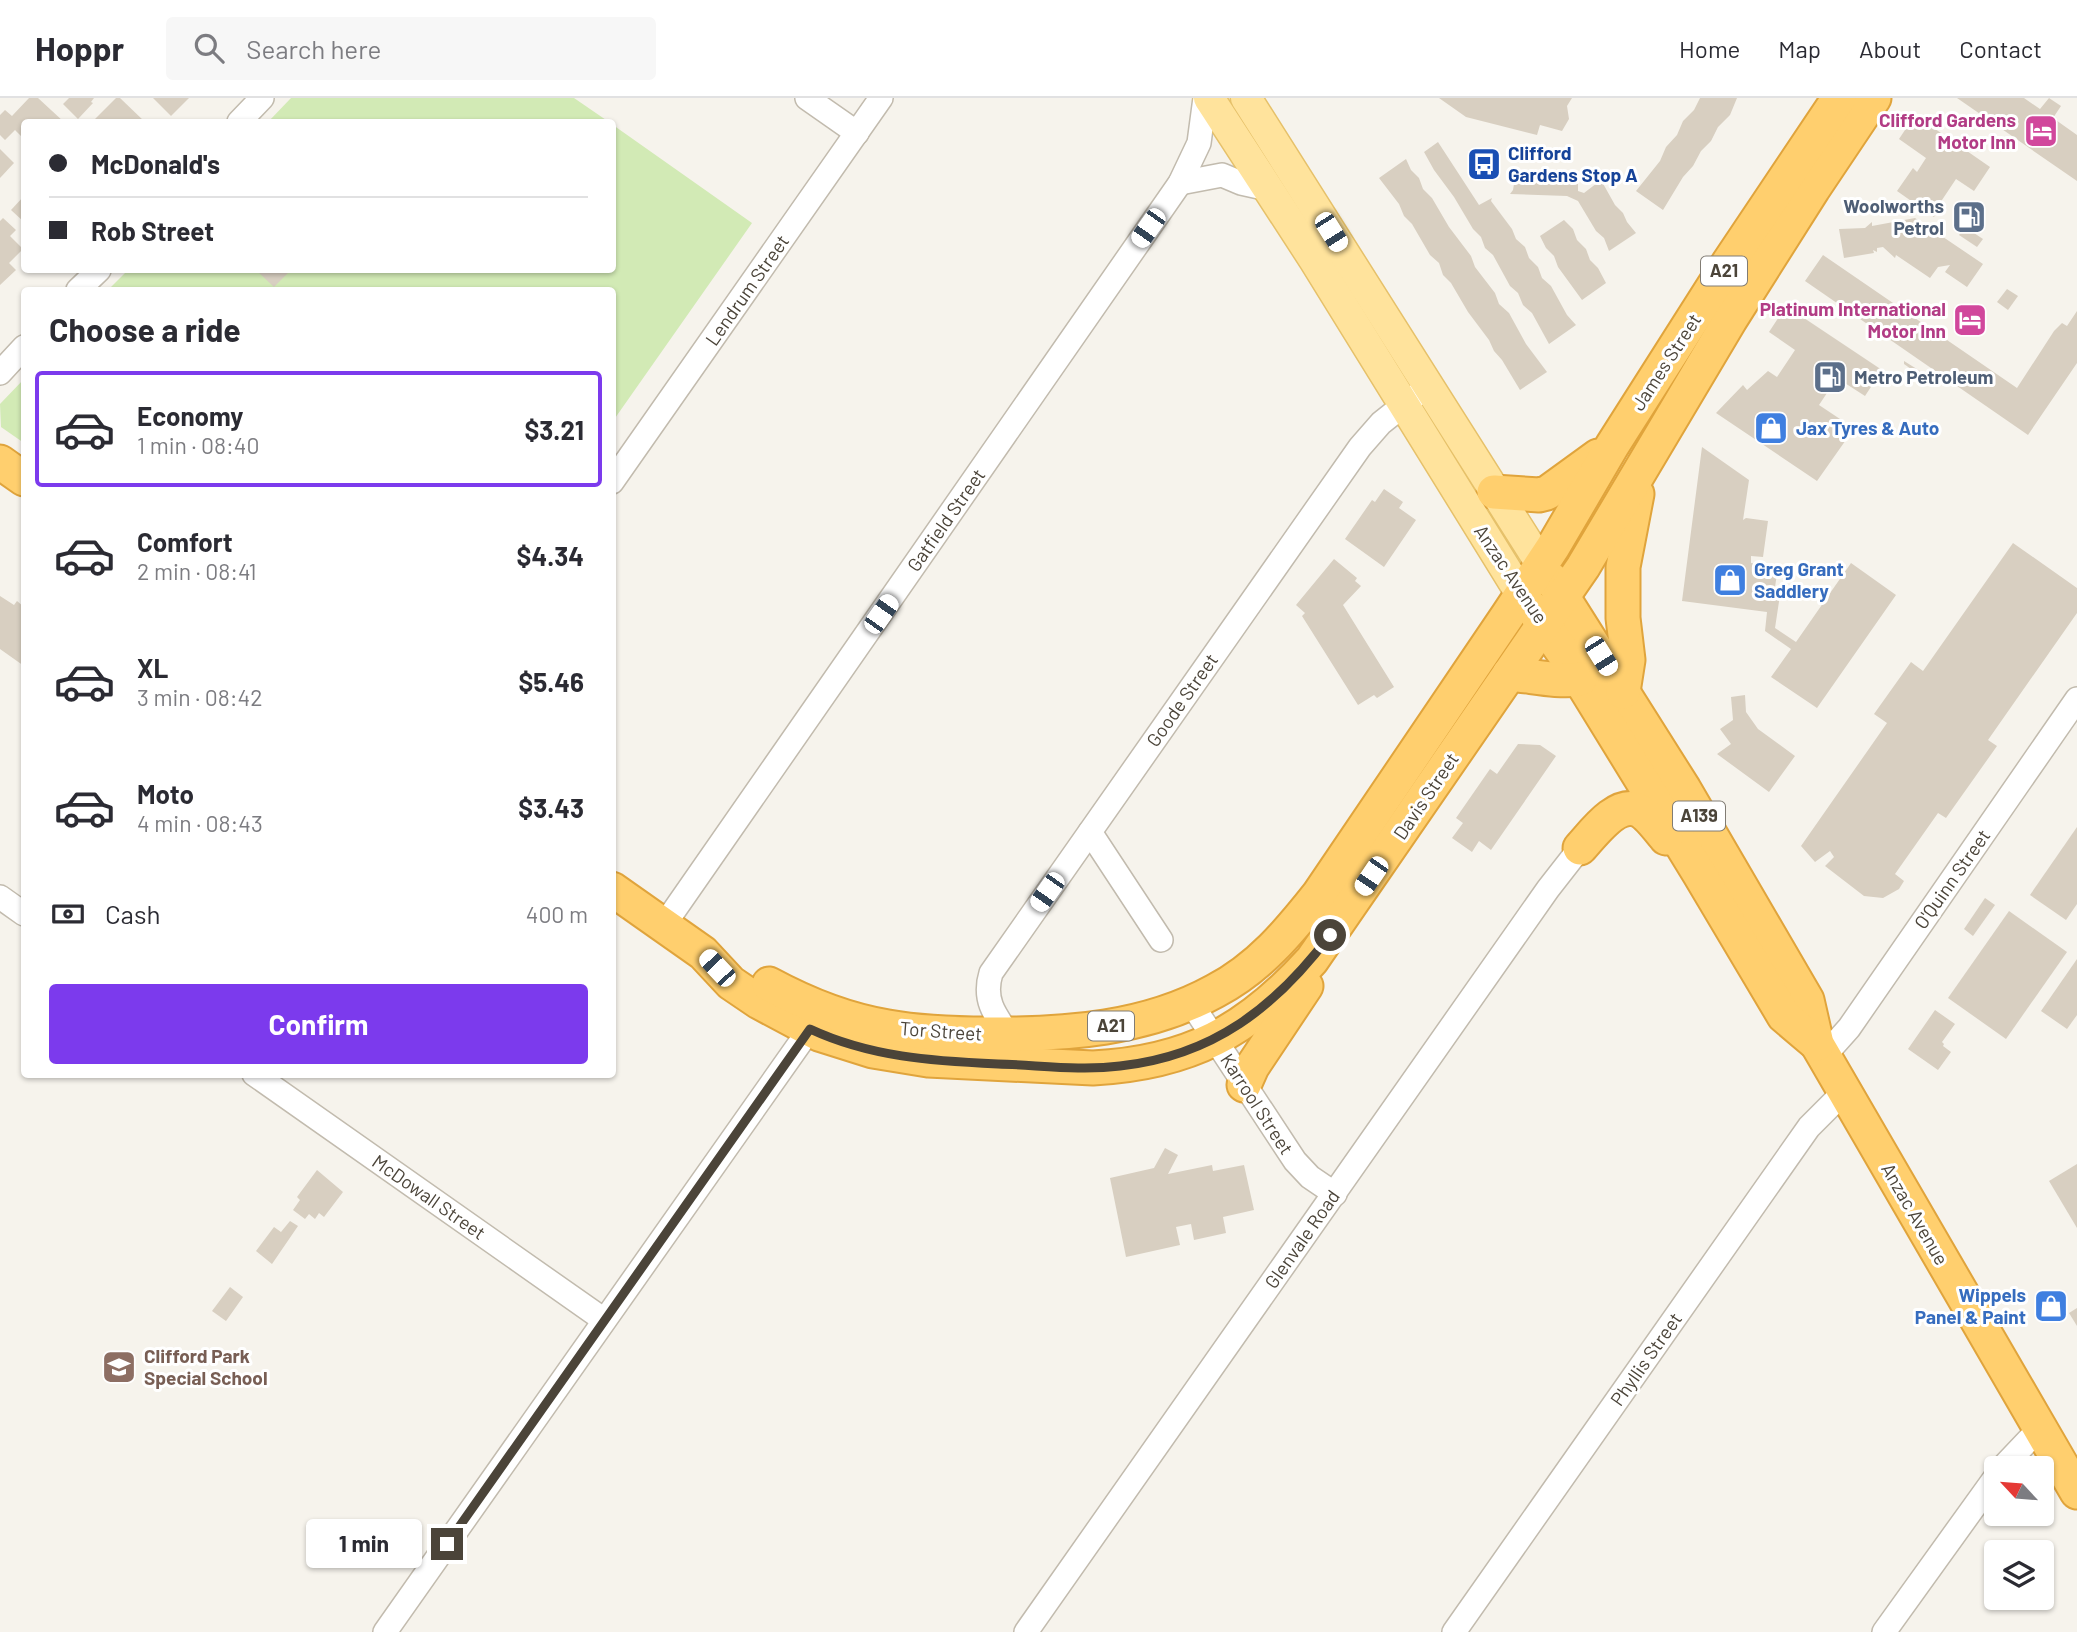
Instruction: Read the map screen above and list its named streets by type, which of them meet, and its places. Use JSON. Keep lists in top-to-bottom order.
{
  "streets": {
    "highway": [
      "A21",
      "James Street",
      "Anzac Avenue",
      "Davis Street",
      "A139",
      "Tor Street"
    ],
    "street": [
      "Lendrum Street",
      "Gatfield Street",
      "Goode Street",
      "O'Quinn Street",
      "Karrool Street",
      "McDowall Street",
      "Glenvale Road",
      "Phyllis Street"
    ]
  },
  "crossings": [
    ["James Street", "Anzac Avenue"],
    ["James Street", "Davis Street"],
    ["Gatfield Street", "Anzac Avenue"],
    ["Gatfield Street", "Tor Street"],
    ["Anzac Avenue", "Goode Street"],
    ["Anzac Avenue", "Davis Street"],
    ["Anzac Avenue", "O'Quinn Street"],
    ["Anzac Avenue", "Phyllis Street"],
    ["Goode Street", "Tor Street"],
    ["Davis Street", "Tor Street"],
    ["Davis Street", "Karrool Street"],
    ["Tor Street", "Karrool Street"],
    ["Karrool Street", "Glenvale Road"]
  ],
  "places": {
    "hotel": ["Clifford Gardens Motor Inn", "Platinum International Motor Inn"],
    "bus stop": ["Clifford Gardens Stop A"],
    "fuel station": ["Woolworths Petrol", "Metro Petroleum"],
    "shop": ["Jax Tyres & Auto", "Greg Grant Saddlery", "Wippels Panel & Paint"],
    "school or university": ["Clifford Park Special School"]
  },
  "north": "top left",
  "page": {
    "header": "Hoppr",
    "search": "Search here",
    "nav": [
      "Home",
      "Map",
      "About",
      "Contact"
    ],
    "banner": ["McDonald's", "Rob Street"],
    "heading": "Choose a ride",
    "list": [
      {
        "name": "Economy",
        "note": "1 min · 08:40",
        "value": "$3.21"
      },
      {
        "name": "Comfort",
        "note": "2 min · 08:41",
        "value": "$4.34"
      },
      {
        "name": "XL",
        "note": "3 min · 08:42",
        "value": "$5.46"
      },
      {
        "name": "Moto",
        "note": "4 min · 08:43",
        "value": "$3.43"
      }
    ],
    "pay": ["Cash", "400 m"],
    "buttons": "Confirm",
    "bubble": "1 min"
  }
}
